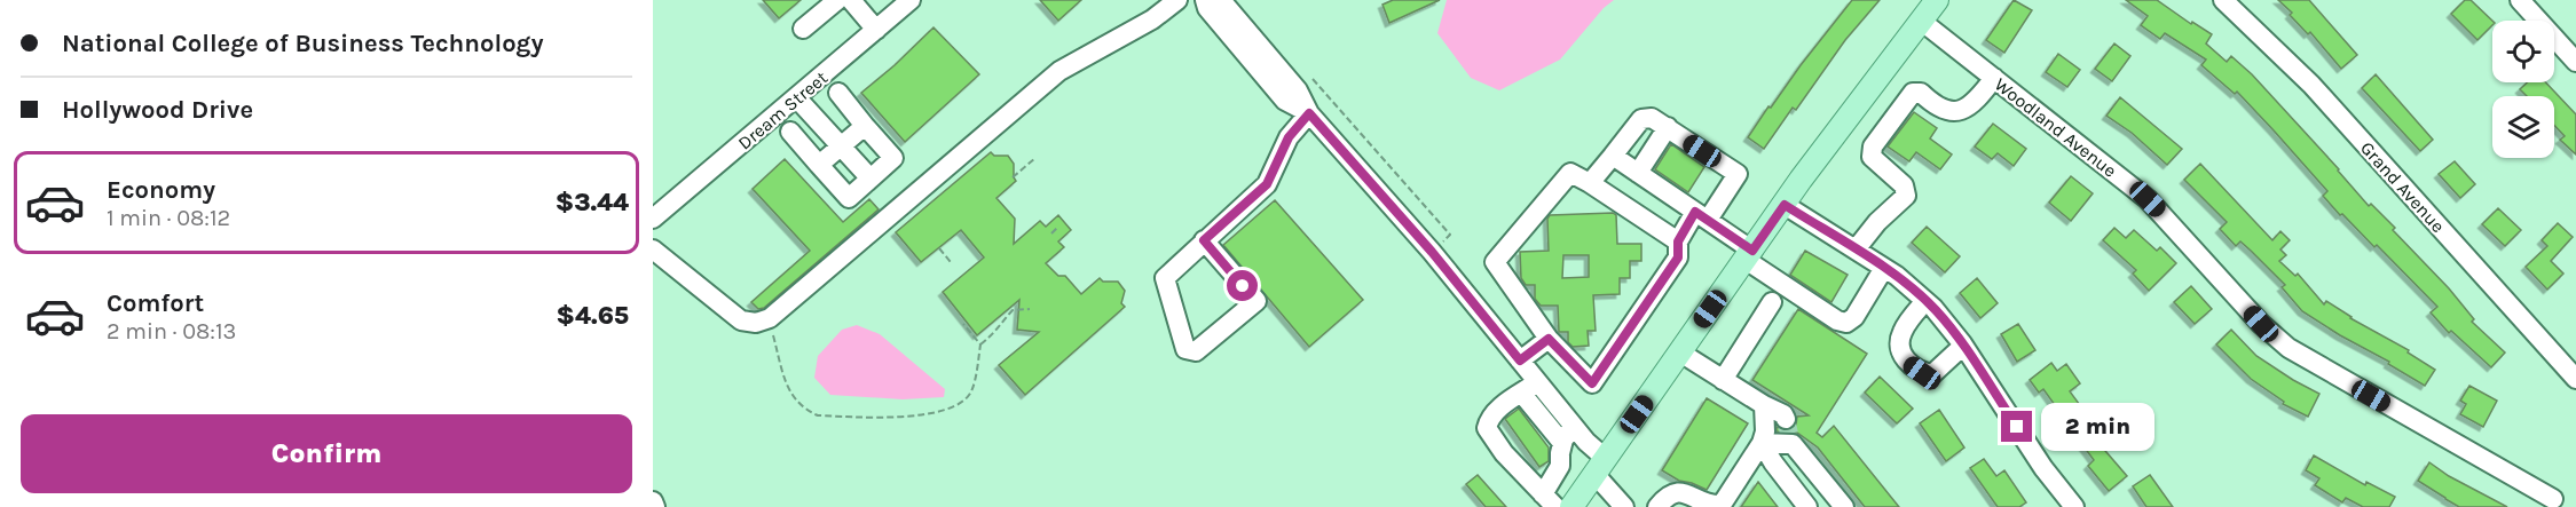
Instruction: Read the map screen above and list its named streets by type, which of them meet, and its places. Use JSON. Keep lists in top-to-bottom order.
{
  "streets": {
    "street": ["Dream Street", "Woodland Avenue", "Grand Avenue"]
  },
  "page": {
    "banner": ["National College of Business Technology", "Hollywood Drive"],
    "list": [
      {
        "name": "Economy",
        "note": "1 min · 08:12",
        "value": "$3.44"
      },
      {
        "name": "Comfort",
        "note": "2 min · 08:13",
        "value": "$4.65"
      }
    ],
    "buttons": "Confirm",
    "bubble": "2 min"
  }
}
